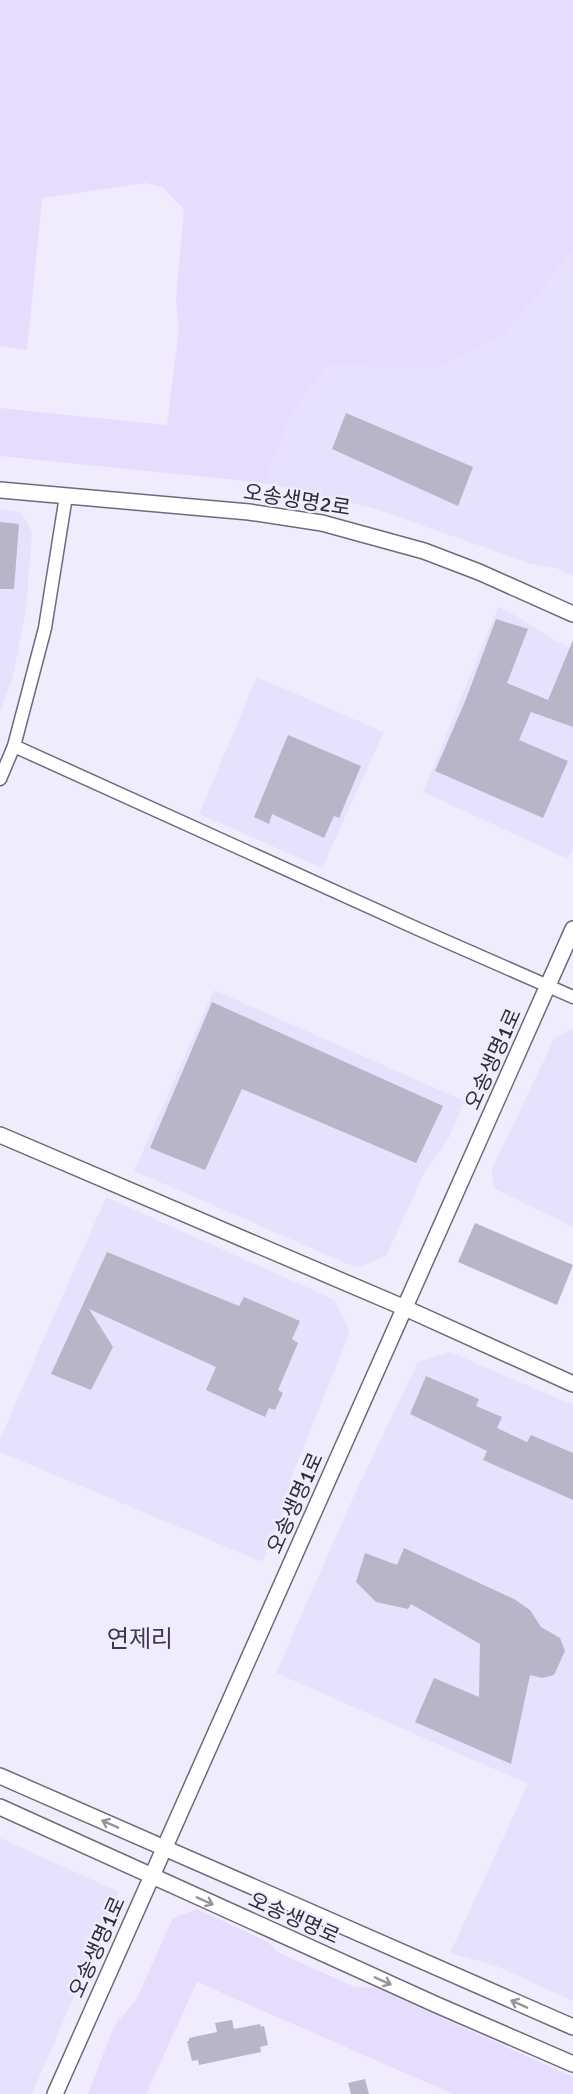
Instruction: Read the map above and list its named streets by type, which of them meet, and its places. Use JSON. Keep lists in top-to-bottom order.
{
  "streets": {
    "street": ["오송생명2로", "오송생명1로", "오송생명로"]
  },
  "crossings": [
    ["오송생명1로", "오송생명로"]
  ],
  "districts": ["연제리"]
}
